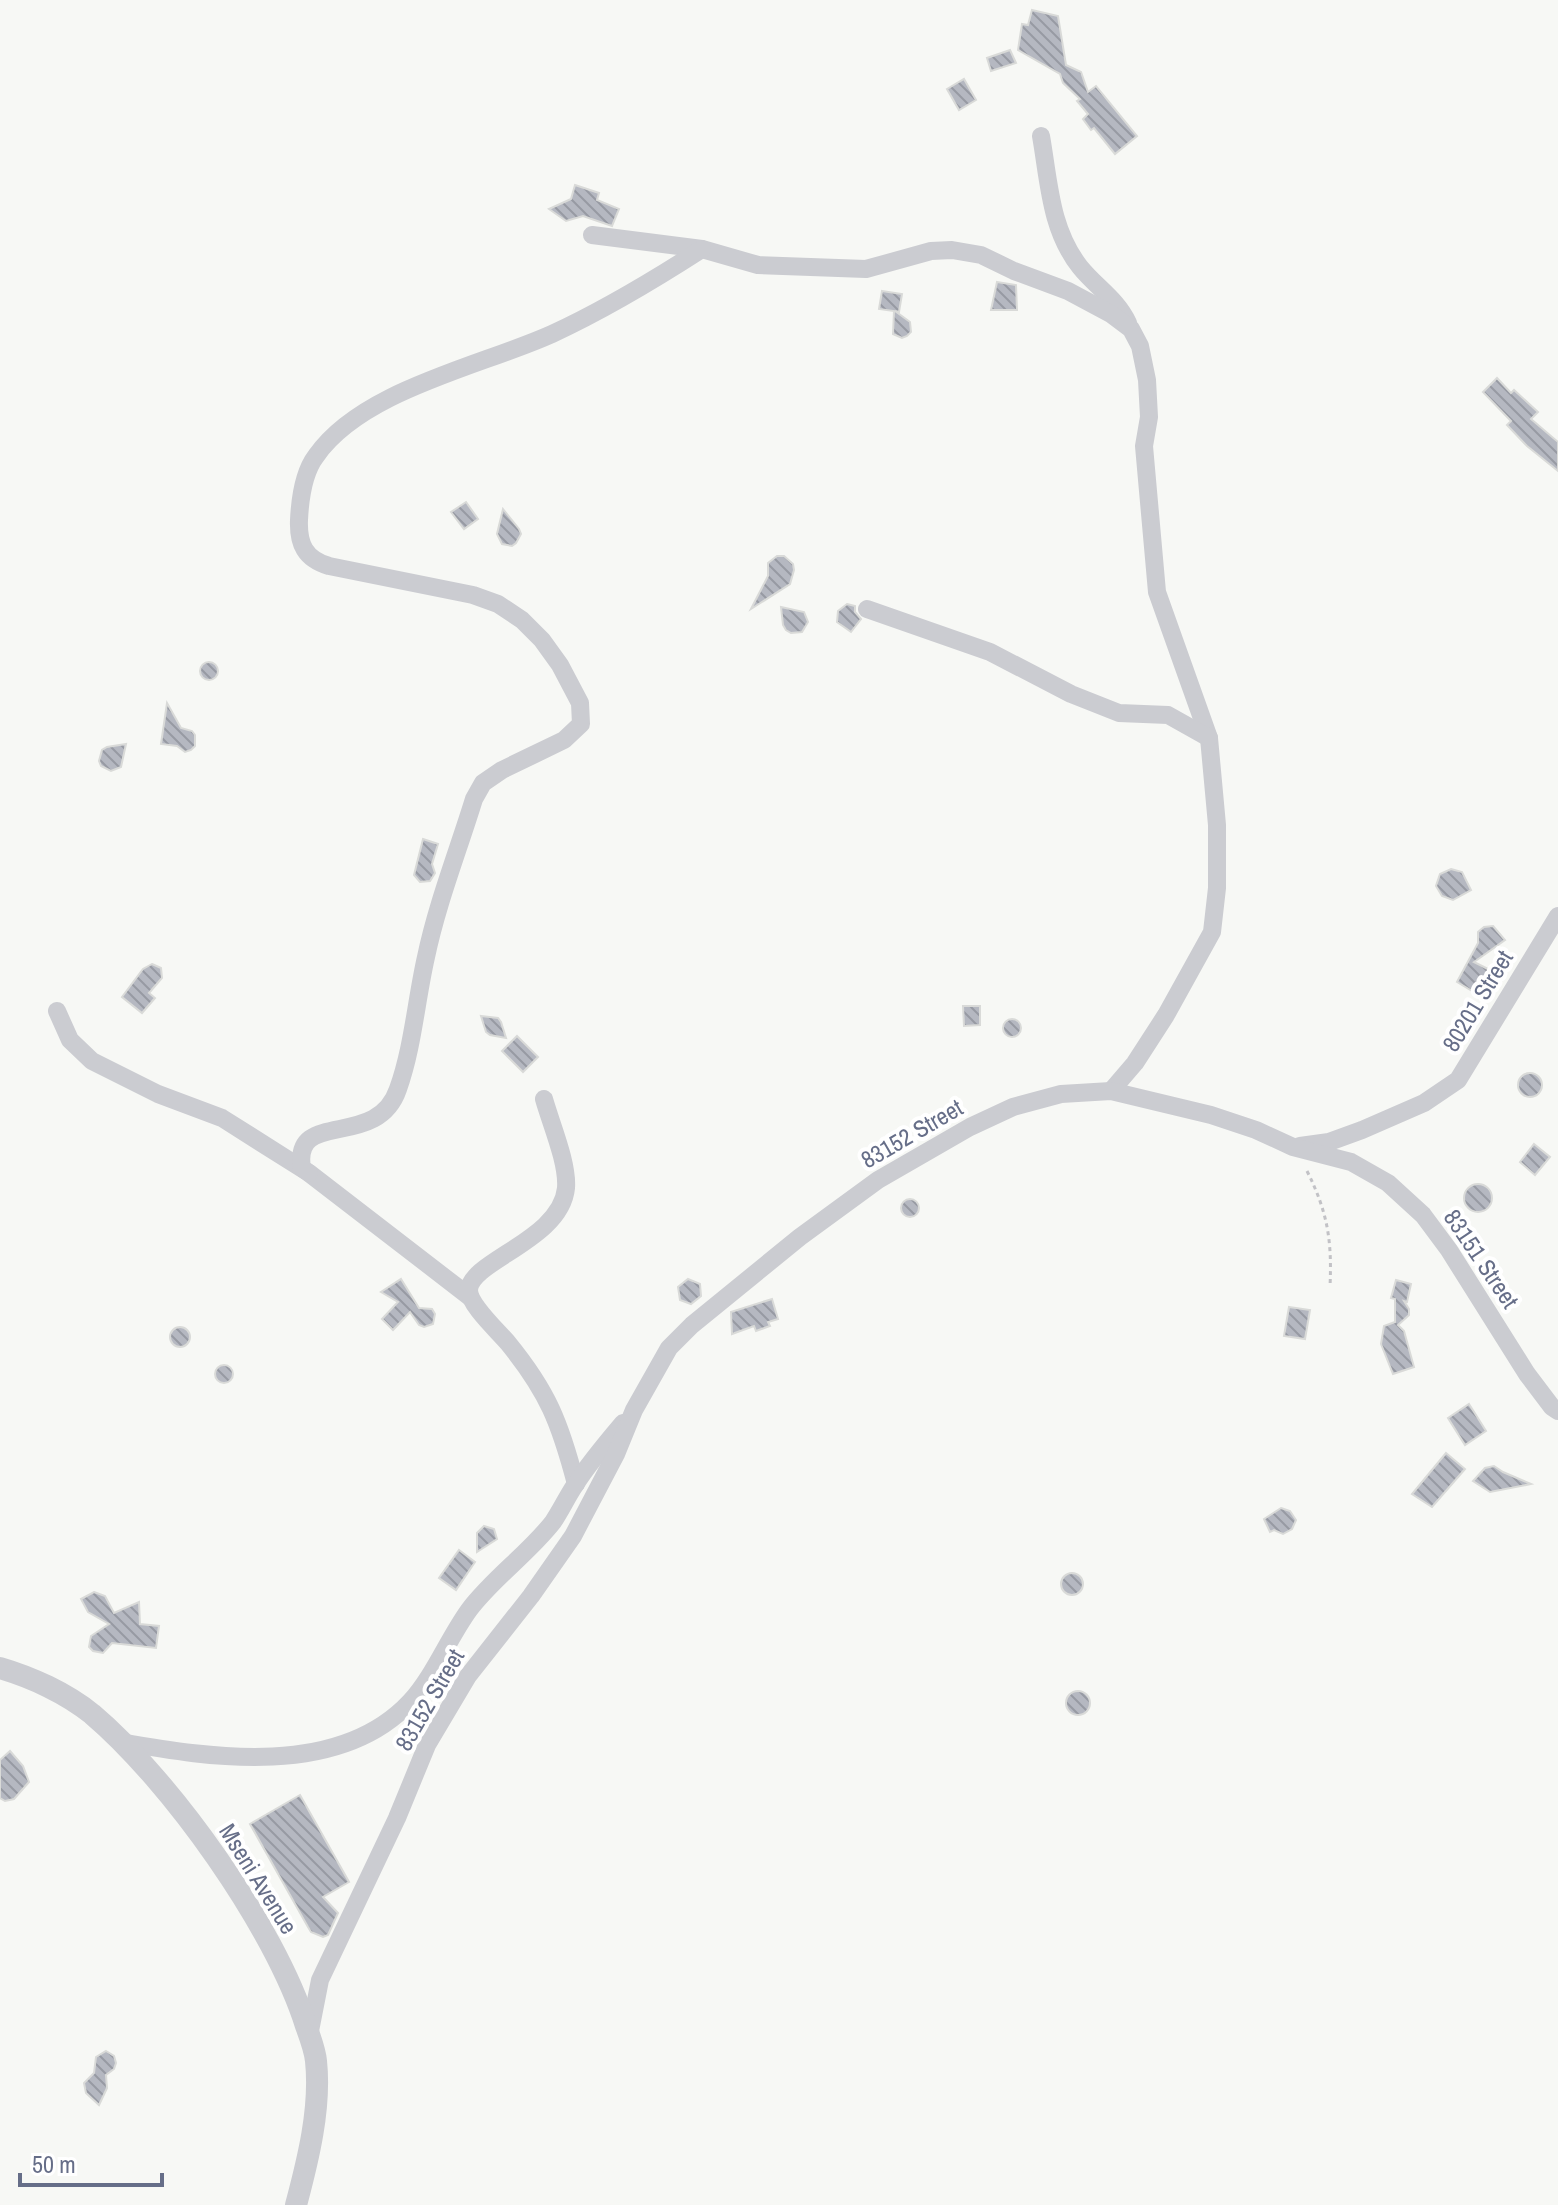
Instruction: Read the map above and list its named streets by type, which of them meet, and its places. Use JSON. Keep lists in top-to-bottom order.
{
  "streets": {
    "street": [
      "80201 Street",
      "83152 Street",
      "83151 Street",
      "Mseni Avenue"
    ]
  },
  "crossings": [
    ["80201 Street", "83152 Street"],
    ["80201 Street", "83151 Street"],
    ["83152 Street", "83151 Street"],
    ["83152 Street", "Mseni Avenue"]
  ],
  "scale_bar": "50 m"
}
